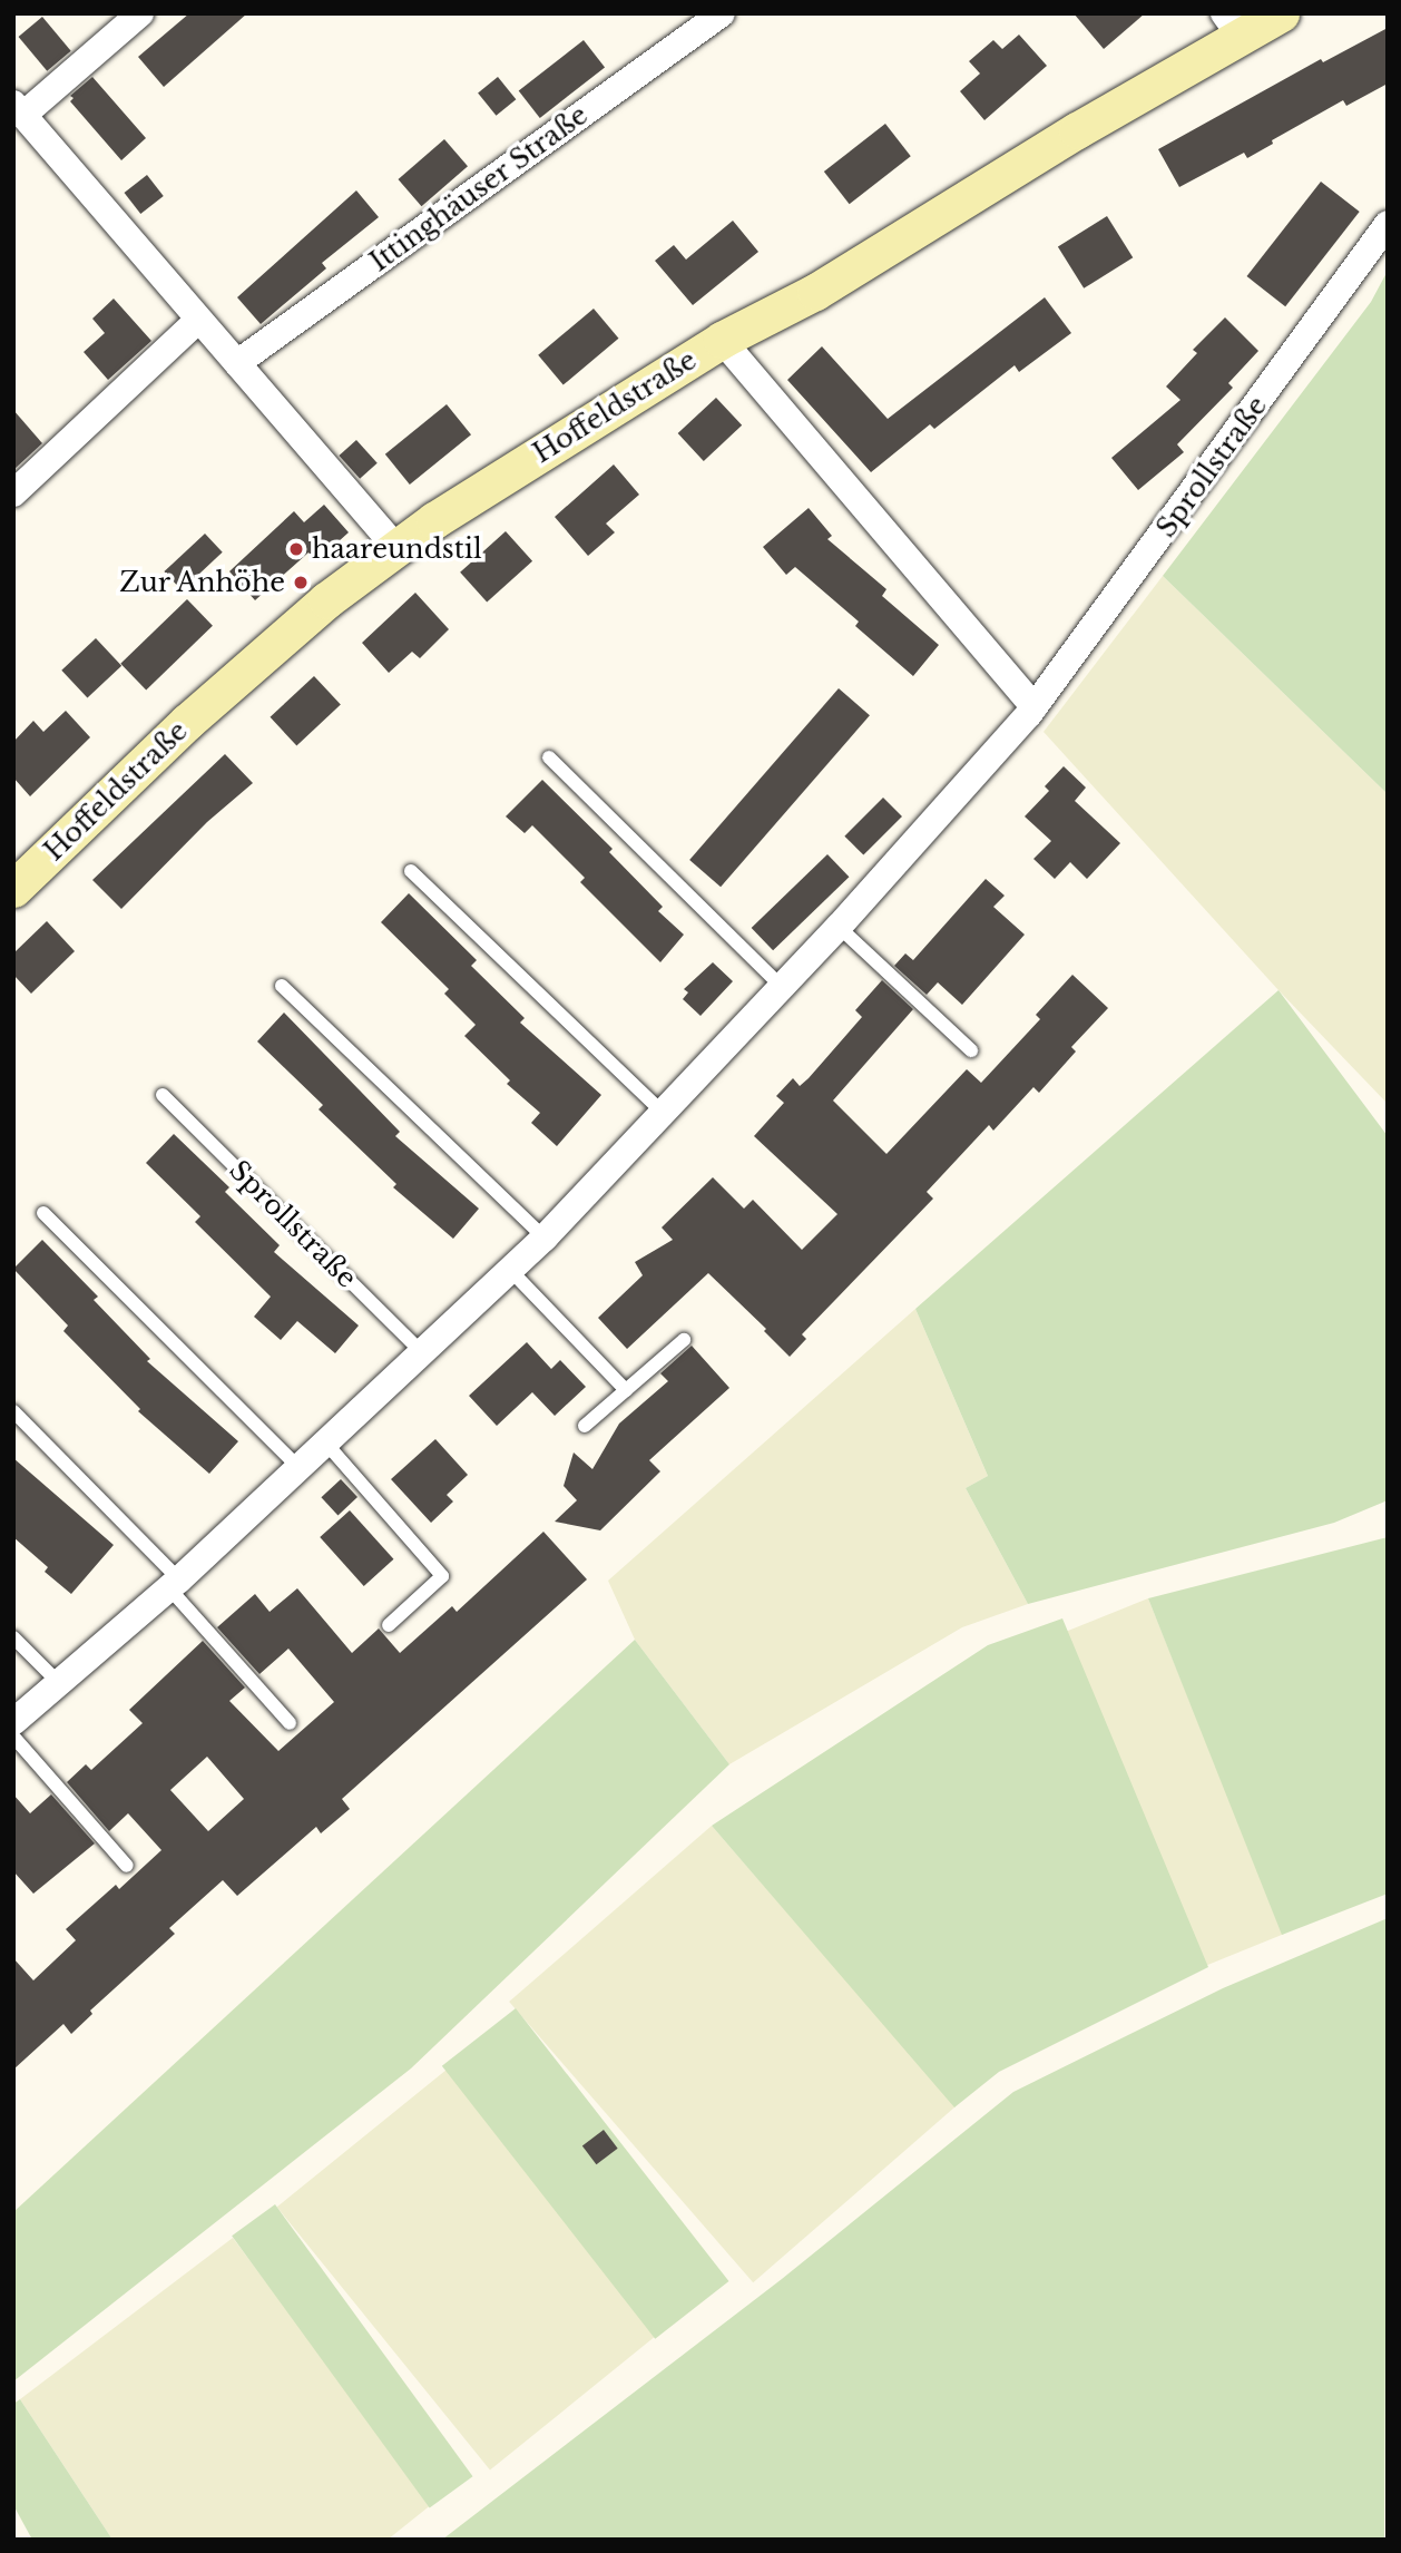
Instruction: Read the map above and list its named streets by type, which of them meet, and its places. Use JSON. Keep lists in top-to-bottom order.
{
  "streets": {
    "street": ["Ittinghäuser Straße", "Hoffeldstraße", "Sprollstraße"]
  },
  "places": ["haareundstil", "Zur Anhöhe"]
}
